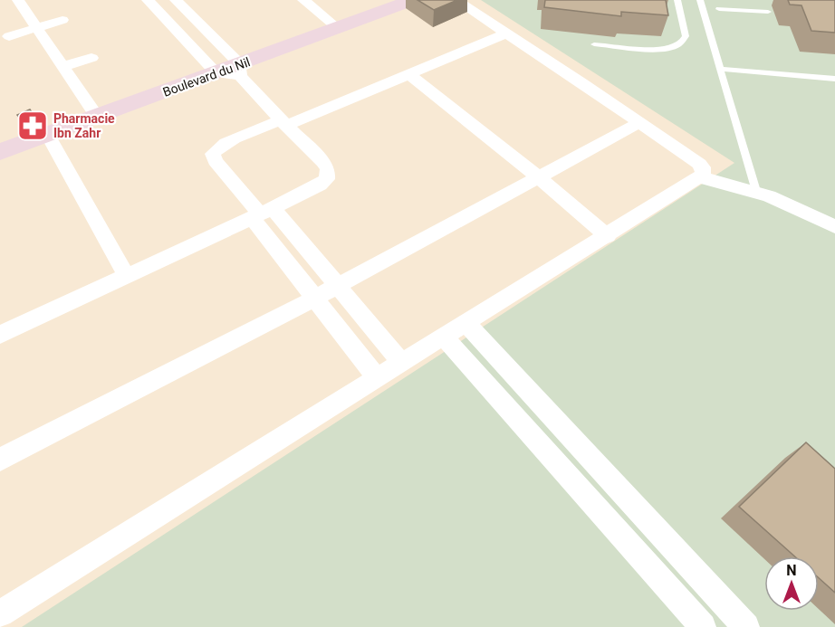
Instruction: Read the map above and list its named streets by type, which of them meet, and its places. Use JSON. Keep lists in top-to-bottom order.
{
  "streets": {
    "street": ["Boulevard du Nil"]
  },
  "places": {
    "pharmacy": ["Pharmacie Ibn Zahr"]
  },
  "north": "top"
}
